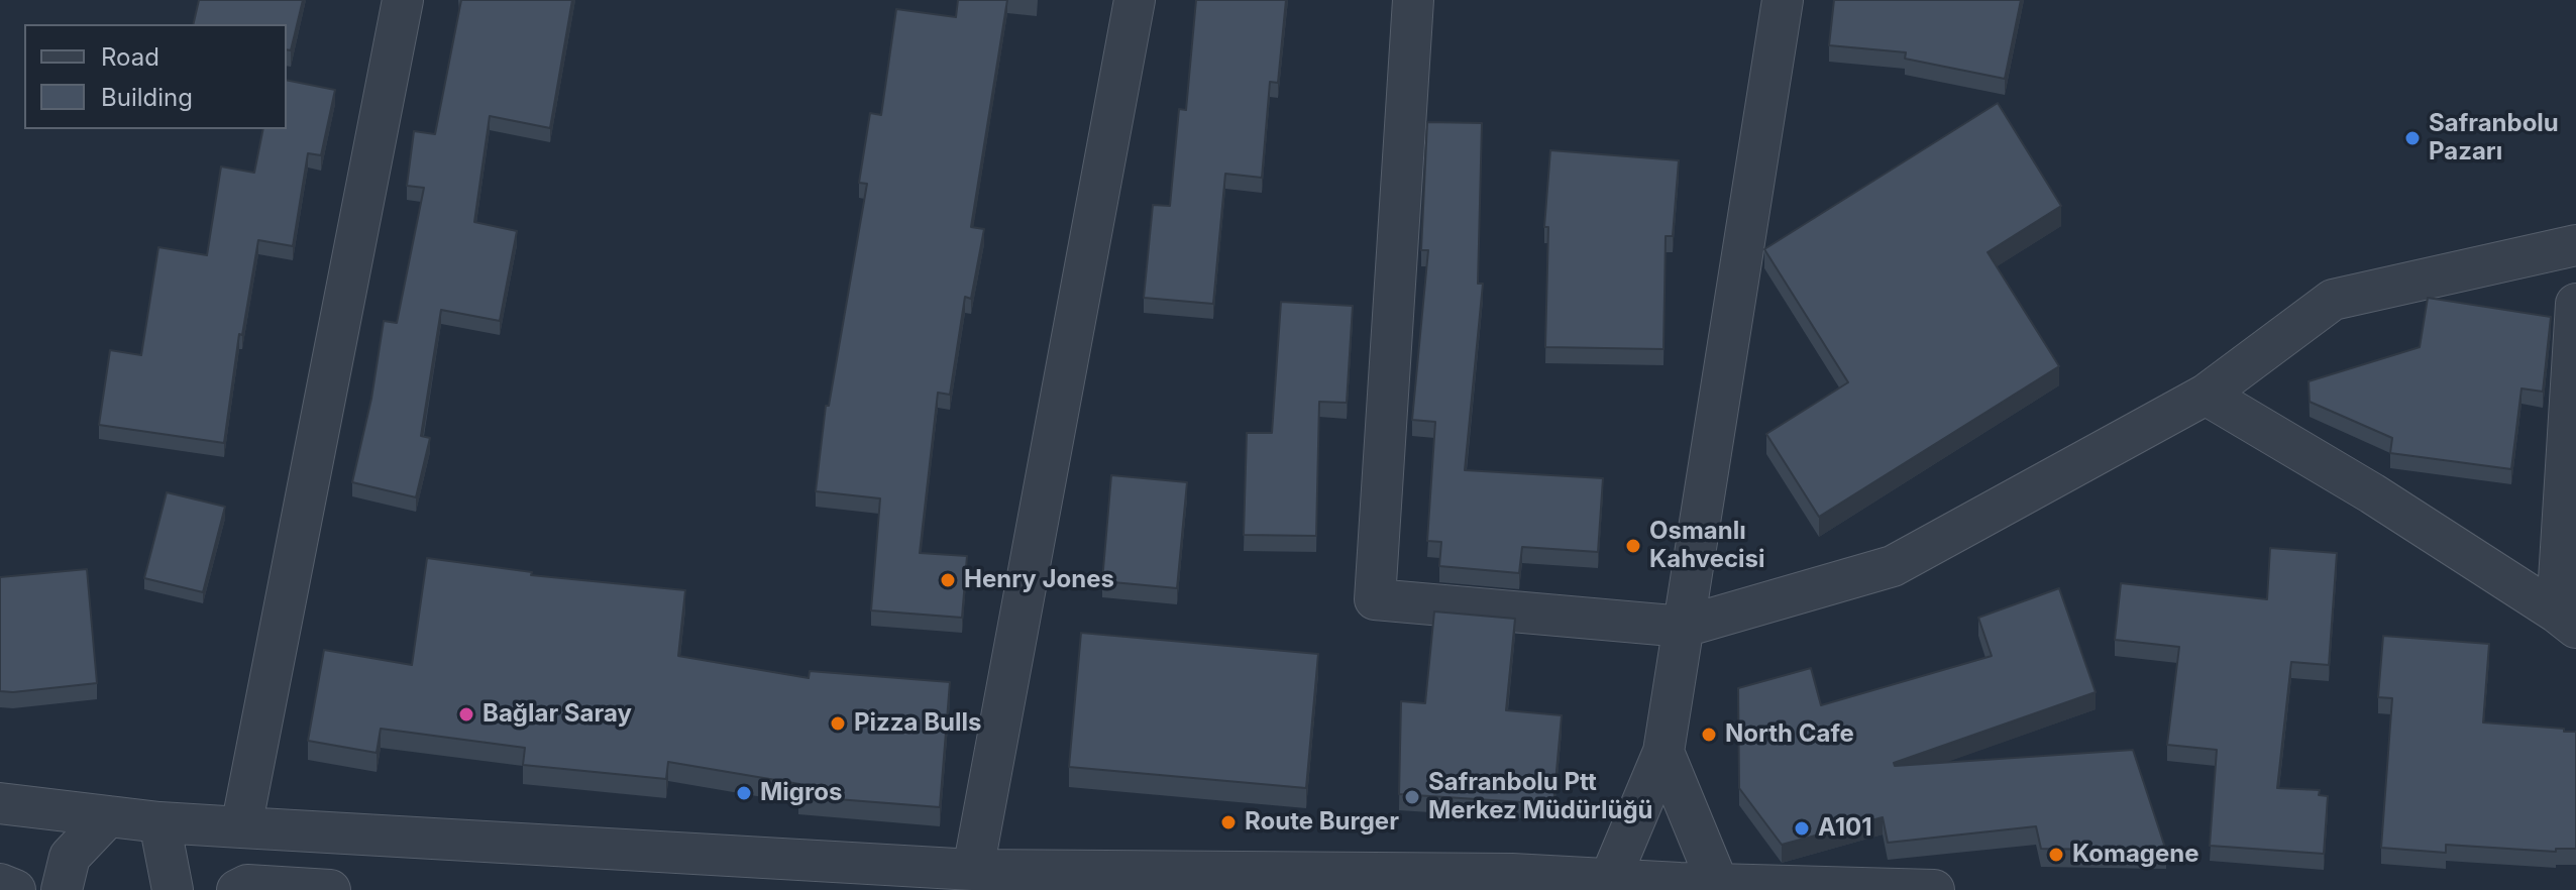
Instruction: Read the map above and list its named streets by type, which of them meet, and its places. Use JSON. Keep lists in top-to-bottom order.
{
  "places": [
    "Safranbolu Pazarı",
    "Osmanlı Kahvecisi",
    "Henry Jones",
    "Bağlar Saray",
    "Pizza Bulls",
    "North Cafe",
    "Migros",
    "Safranbolu Ptt Merkez Müdürlüğü",
    "Route Burger",
    "A101",
    "Komagene"
  ],
  "legend": ["Road", "Building"]
}
